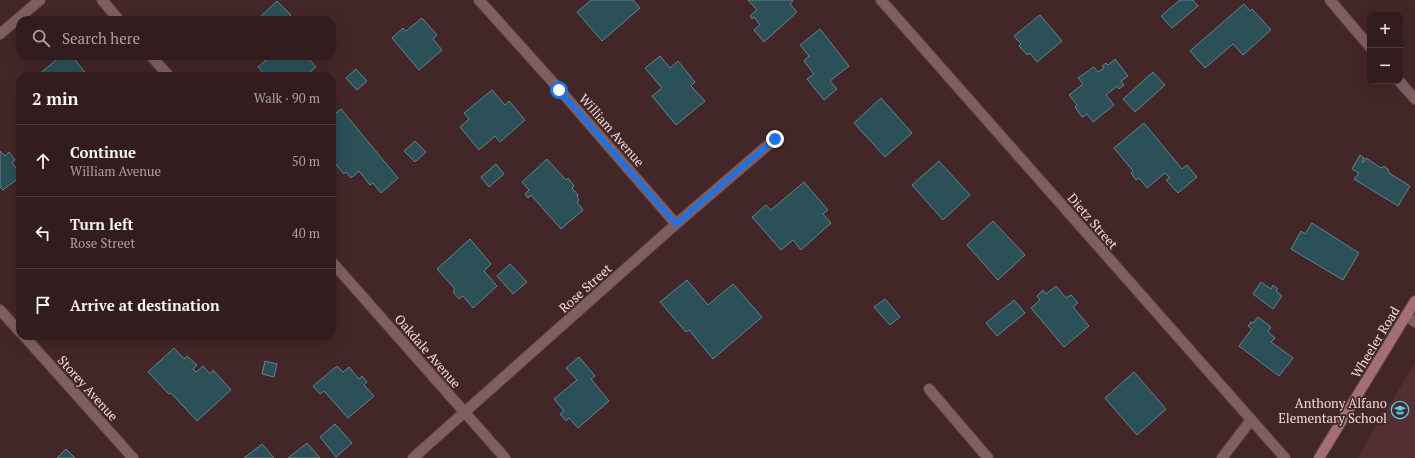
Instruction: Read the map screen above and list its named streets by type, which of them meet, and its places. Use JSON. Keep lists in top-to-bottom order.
{
  "streets": {
    "main road": ["Wheeler Road"],
    "street": [
      "William Avenue",
      "Dietz Street",
      "Rose Street",
      "Oakdale Avenue",
      "Storey Avenue"
    ]
  },
  "crossings": [
    ["William Avenue", "Rose Street"],
    ["Rose Street", "Oakdale Avenue"]
  ],
  "places": {
    "school or university": ["Anthony Alfano Elementary School"]
  },
  "page": {
    "map_buttons": ["+", "−"],
    "search": "Search here",
    "heading": ["2 min", "Walk · 90 m"],
    "list": [
      ["Continue", "William Avenue", "50 m"],
      ["Turn left", "Rose Street", "40 m"],
      "Arrive at destination"
    ]
  }
}
